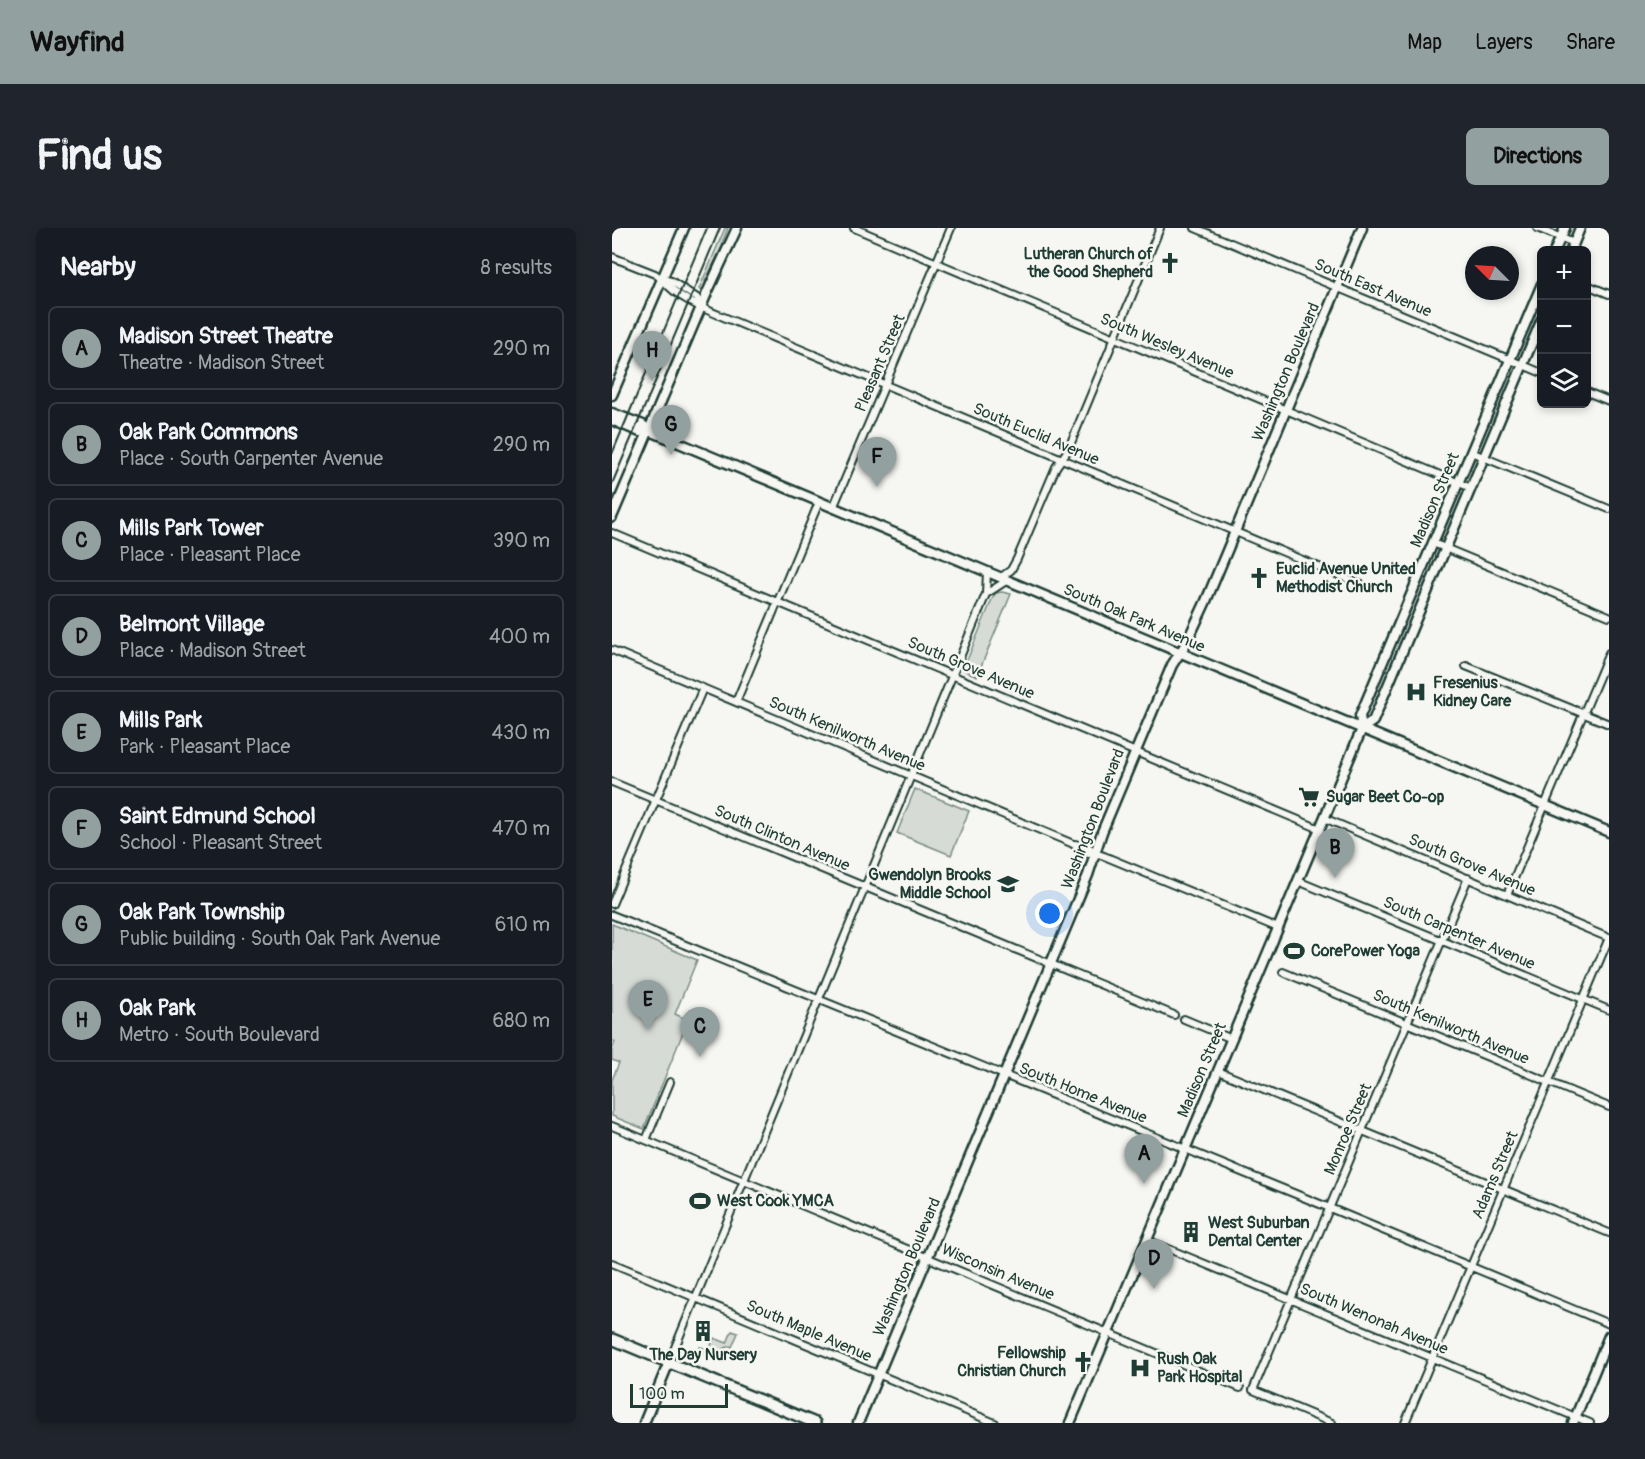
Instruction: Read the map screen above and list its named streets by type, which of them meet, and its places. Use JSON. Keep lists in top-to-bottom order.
{
  "streets": {
    "street": [
      "South East Avenue",
      "South Wesley Avenue",
      "Pleasant Street",
      "Washington Boulevard",
      "South Euclid Avenue",
      "Madison Street",
      "South Oak Park Avenue",
      "South Grove Avenue",
      "South Kenilworth Avenue",
      "South Clinton Avenue",
      "South Carpenter Avenue",
      "South Home Avenue",
      "Monroe Street",
      "Adams Street",
      "Wisconsin Avenue",
      "South Wenonah Avenue",
      "South Maple Avenue"
    ]
  },
  "crossings": [
    ["South East Avenue", "Washington Boulevard"],
    ["South East Avenue", "Madison Street"],
    ["South Wesley Avenue", "Pleasant Street"],
    ["South Wesley Avenue", "Washington Boulevard"],
    ["South Wesley Avenue", "Madison Street"],
    ["Pleasant Street", "South Euclid Avenue"],
    ["Pleasant Street", "South Oak Park Avenue"],
    ["Washington Boulevard", "South Euclid Avenue"],
    ["Washington Boulevard", "South Oak Park Avenue"],
    ["Washington Boulevard", "South Grove Avenue"],
    ["Washington Boulevard", "South Kenilworth Avenue"],
    ["Washington Boulevard", "South Clinton Avenue"],
    ["Washington Boulevard", "South Home Avenue"],
    ["Washington Boulevard", "Wisconsin Avenue"],
    ["Washington Boulevard", "South Maple Avenue"],
    ["Madison Street", "South Oak Park Avenue"],
    ["Madison Street", "South Grove Avenue"],
    ["Madison Street", "South Kenilworth Avenue"],
    ["Madison Street", "South Carpenter Avenue"],
    ["Madison Street", "South Home Avenue"],
    ["Madison Street", "Wisconsin Avenue"],
    ["Madison Street", "South Wenonah Avenue"],
    ["South Grove Avenue", "Monroe Street"],
    ["South Grove Avenue", "Adams Street"],
    ["South Kenilworth Avenue", "Monroe Street"],
    ["South Kenilworth Avenue", "Adams Street"],
    ["South Carpenter Avenue", "Monroe Street"],
    ["South Carpenter Avenue", "Adams Street"],
    ["South Home Avenue", "Monroe Street"],
    ["South Home Avenue", "Adams Street"],
    ["Monroe Street", "South Wenonah Avenue"],
    ["Adams Street", "South Wenonah Avenue"]
  ],
  "places": {
    "church": ["Lutheran Church of the Good Shepherd", "Euclid Avenue United Methodist Church", "Fellowship Christian Church"],
    "hospital": ["Fresenius Kidney Care", "Rush Oak Park Hospital"],
    "supermarket": ["Sugar Beet Co-op"],
    "school or university": ["Gwendolyn Brooks Middle School"],
    "sports": ["CorePower Yoga", "West Cook YMCA"],
    "building": ["West Suburban Dental Center", "The Day Nursery"]
  },
  "scale_bar": "100 m",
  "north": "top left",
  "page": {
    "header": "Wayfind",
    "nav": ["Map", "Layers", "Share"],
    "buttons": "Directions",
    "title": "Find us",
    "heading": ["Nearby", "8 results"],
    "map_buttons": ["+", "−"],
    "list": [
      {
        "mark": "A",
        "name": "Madison Street Theatre",
        "note": "Theatre · Madison Street",
        "value": "290 m"
      },
      {
        "mark": "B",
        "name": "Oak Park Commons",
        "note": "Place · South Carpenter Avenue",
        "value": "290 m"
      },
      {
        "mark": "C",
        "name": "Mills Park Tower",
        "note": "Place · Pleasant Place",
        "value": "390 m"
      },
      {
        "mark": "D",
        "name": "Belmont Village",
        "note": "Place · Madison Street",
        "value": "400 m"
      },
      {
        "mark": "E",
        "name": "Mills Park",
        "note": "Park · Pleasant Place",
        "value": "430 m"
      },
      {
        "mark": "F",
        "name": "Saint Edmund School",
        "note": "School · Pleasant Street",
        "value": "470 m"
      },
      {
        "mark": "G",
        "name": "Oak Park Township",
        "note": "Public building · South Oak Park Avenue",
        "value": "610 m"
      },
      {
        "mark": "H",
        "name": "Oak Park",
        "note": "Metro · South Boulevard",
        "value": "680 m"
      }
    ],
    "pins": [
      "H",
      "G",
      "F",
      "B",
      "E",
      "C",
      "A",
      "D"
    ],
    "scale": "100 m"
  }
}
